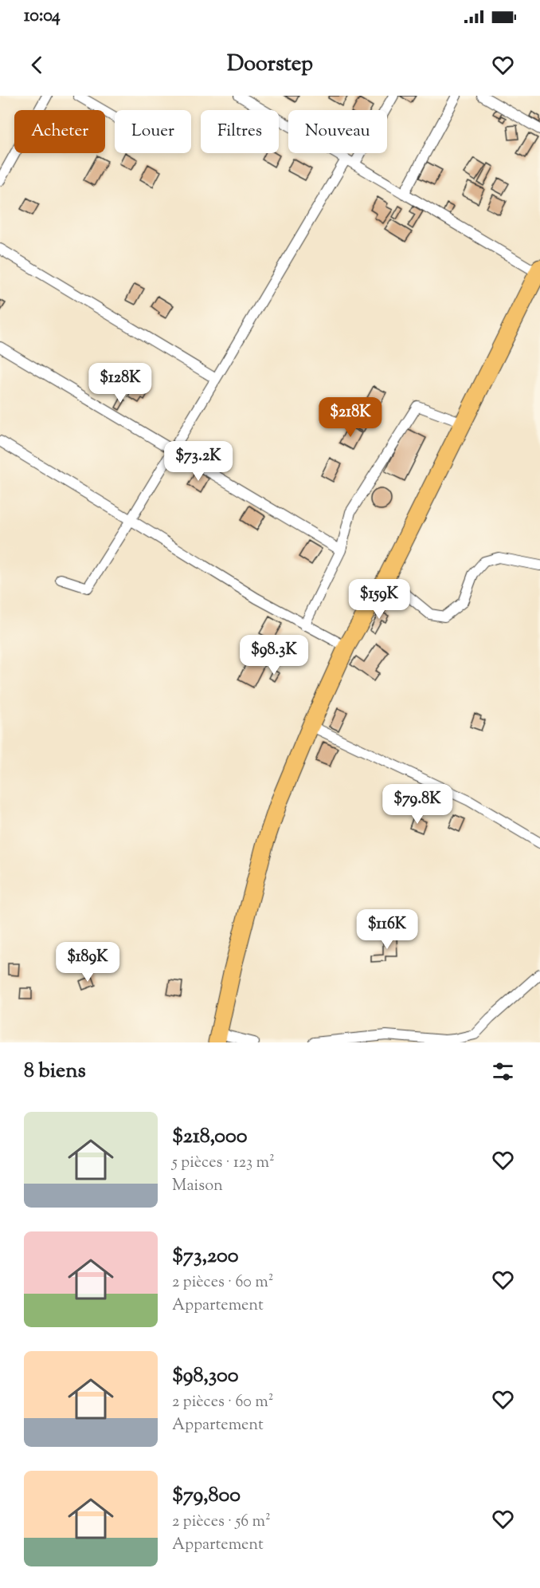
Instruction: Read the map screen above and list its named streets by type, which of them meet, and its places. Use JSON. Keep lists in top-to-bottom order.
{
  "page": {
    "status": "10:04",
    "header": "Doorstep",
    "chip": [
      "Acheter",
      "Louer",
      "Filtres",
      "Nouveau"
    ],
    "price": [
      "$128K",
      "$218K",
      "$73.2K",
      "$159K",
      "$98.3K",
      "$79.8K",
      "$116K",
      "$189K"
    ],
    "heading": "8 biens",
    "list": [
      {
        "name": "$218,000",
        "note": "5 pièces · 123 m² · Maison"
      },
      {
        "name": "$73,200",
        "note": "2 pièces · 60 m² · Appartement"
      },
      {
        "name": "$98,300",
        "note": "2 pièces · 60 m² · Appartement"
      },
      {
        "name": "$79,800",
        "note": "2 pièces · 56 m² · Appartement"
      }
    ]
  }
}
